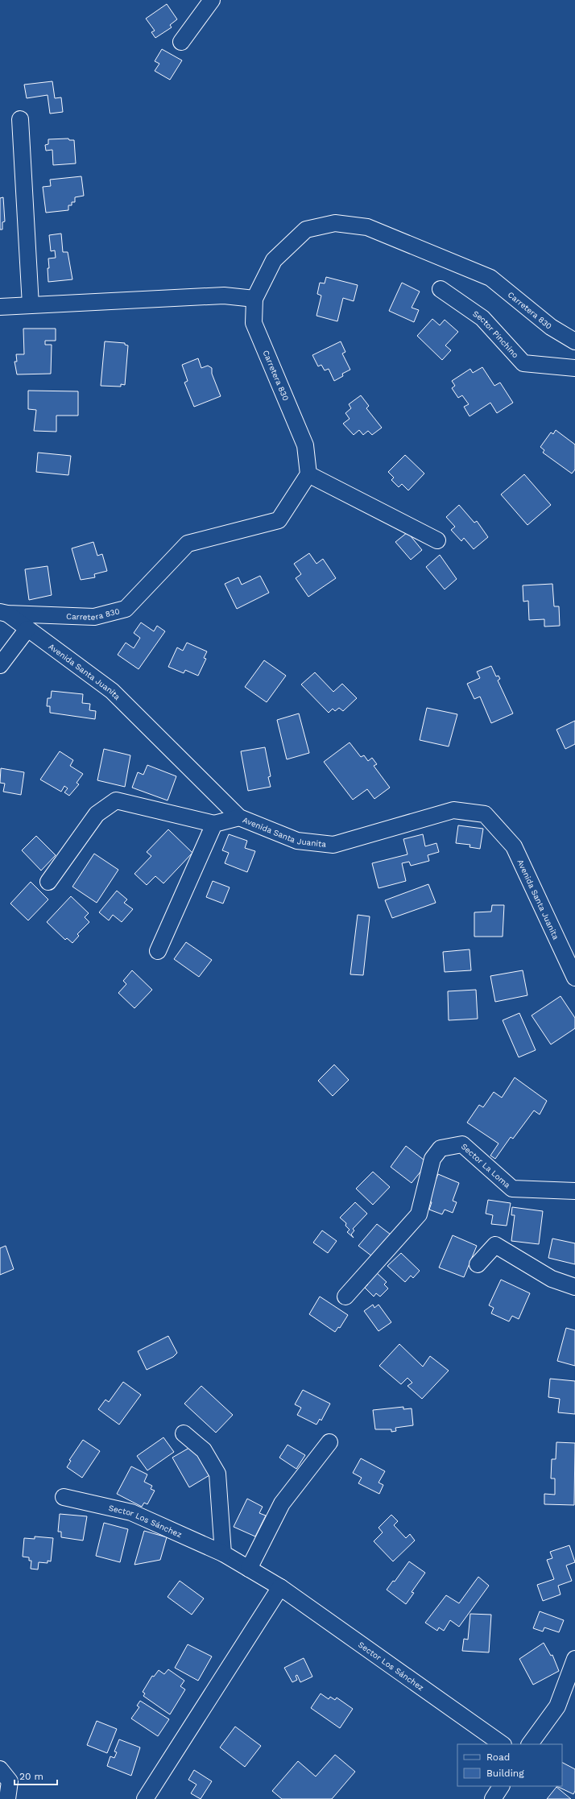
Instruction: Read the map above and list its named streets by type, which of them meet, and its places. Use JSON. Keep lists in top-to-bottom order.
{
  "streets": {
    "street": [
      "Carretera 830",
      "Sector Pinchino",
      "Avenida Santa Juanita",
      "Sector La Loma",
      "Sector Los Sánchez"
    ]
  },
  "crossings": [
    ["Carretera 830", "Avenida Santa Juanita"]
  ],
  "legend": ["Road", "Building"],
  "scale_bar": "20 m"
}
